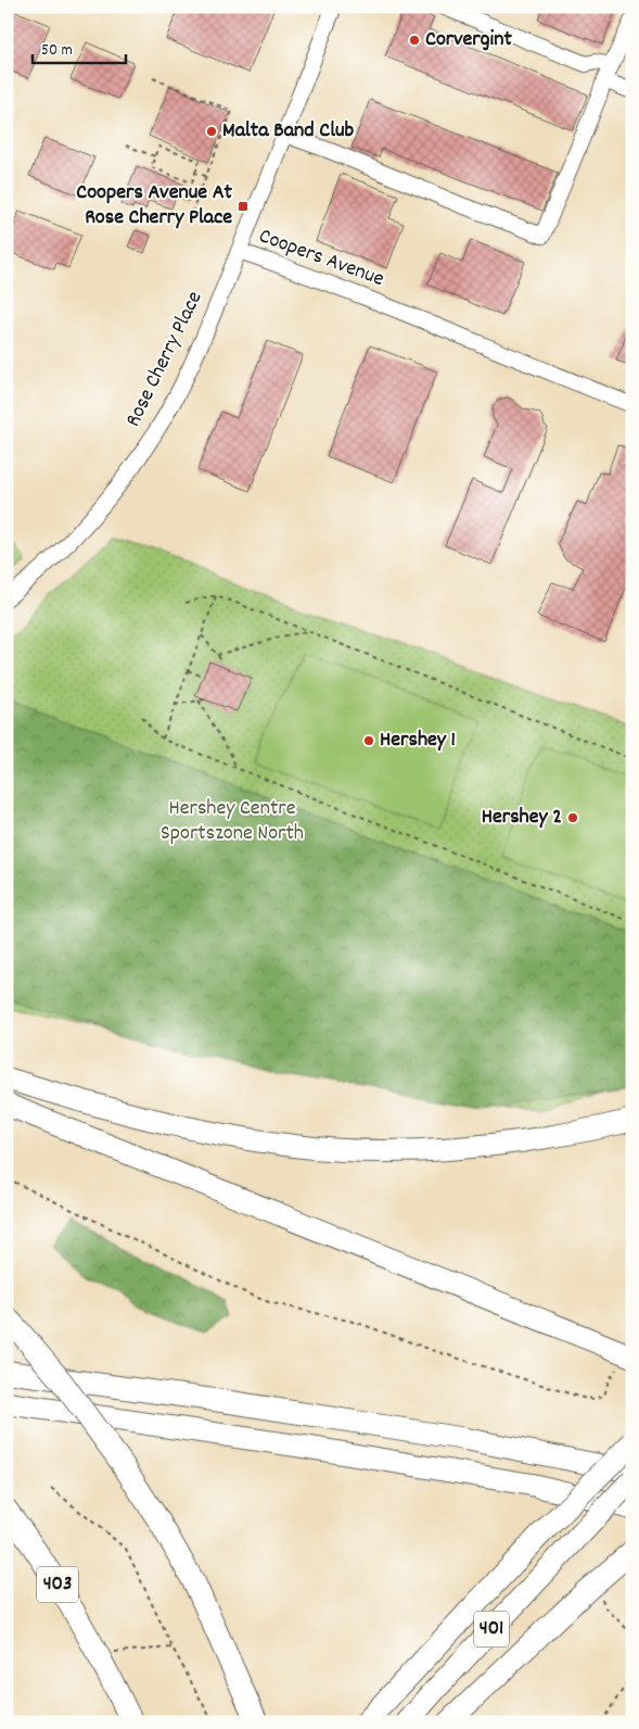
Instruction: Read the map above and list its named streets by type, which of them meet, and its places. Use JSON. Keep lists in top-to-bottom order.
{
  "streets": {
    "highway": ["403", "401"],
    "street": ["Coopers Avenue", "Rose Cherry Place"]
  },
  "crossings": [
    ["Coopers Avenue", "Rose Cherry Place"]
  ],
  "parks": ["Hershey Centre Sportszone North"],
  "places": {
    "other": [
      "Corvergint",
      "Malta Band Club",
      "Hershey 1",
      "Hershey 2"
    ],
    "transit": ["Coopers Avenue At Rose Cherry Place"]
  },
  "scale_bar": "50 m"
}
